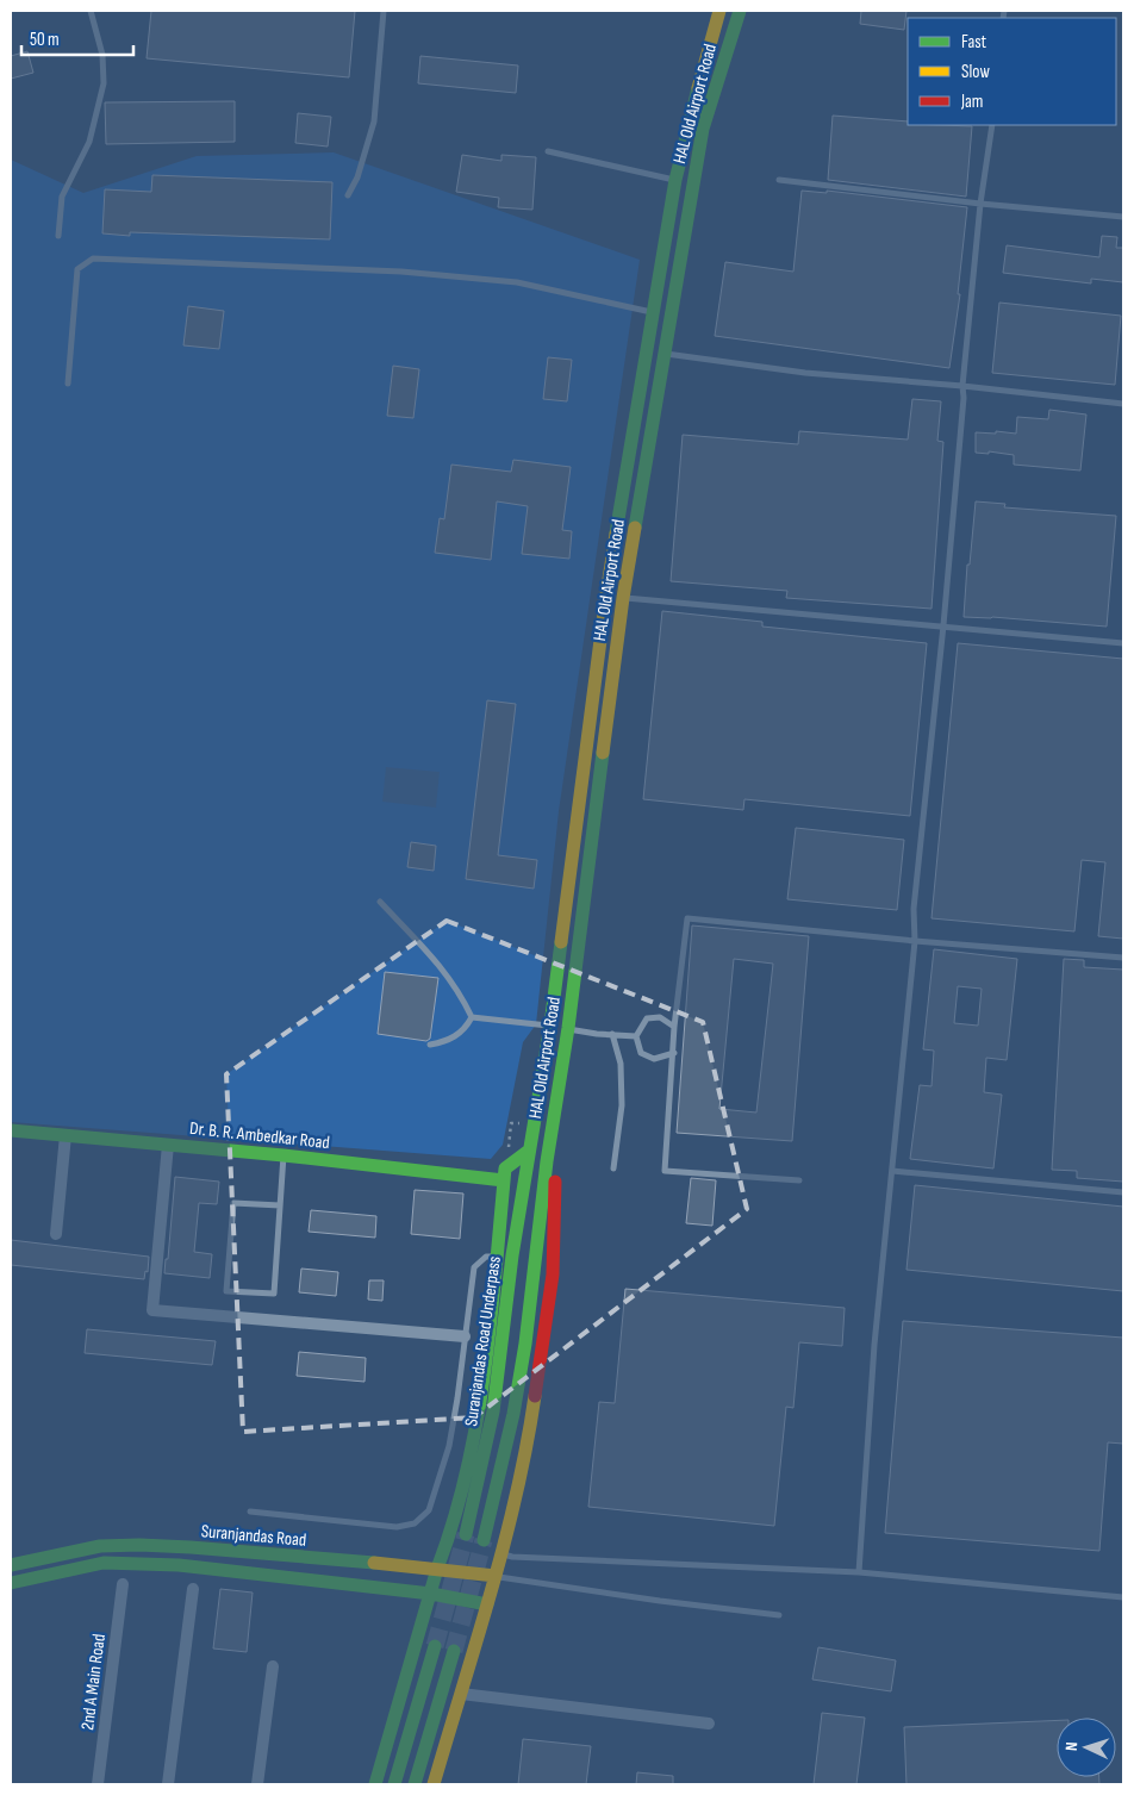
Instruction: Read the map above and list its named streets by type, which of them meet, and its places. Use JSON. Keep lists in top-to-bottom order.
{
  "streets": {
    "main road": [
      "HAL Old Airport Road",
      "Dr. B. R. Ambedkar Road",
      "Suranjandas Road Underpass",
      "Suranjandas Road"
    ],
    "street": ["2nd A Main Road"]
  },
  "crossings": [
    ["HAL Old Airport Road", "Suranjandas Road Underpass"]
  ],
  "legend": ["Fast", "Slow", "Jam"],
  "scale_bar": "50 m",
  "north": "left"
}
